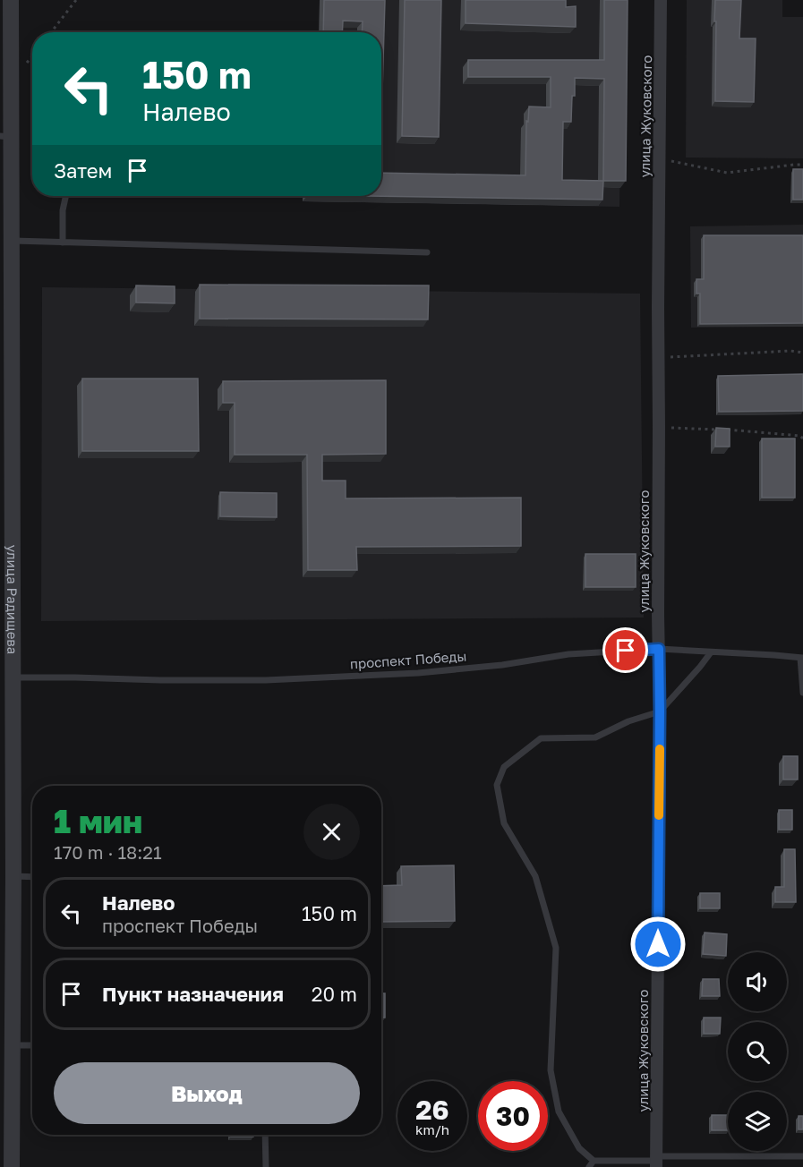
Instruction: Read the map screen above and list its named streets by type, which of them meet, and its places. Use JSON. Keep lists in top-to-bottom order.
{
  "streets": {
    "street": ["улица Жуковского", "улица Радищева"],
    "lane": ["проспект Победы"]
  },
  "crossings": [
    ["улица Жуковского", "проспект Победы"],
    ["улица Радищева", "проспект Победы"]
  ],
  "page": {
    "turn": ["150 m", "Налево"],
    "then": "Затем",
    "heading": ["1 мин", "170 m · 18:21"],
    "list": [
      {
        "name": "Налево",
        "note": "проспект Победы",
        "value": "150 m"
      },
      {
        "name": "Пункт назначения",
        "value": "20 m"
      }
    ],
    "buttons": "Выход",
    "speed": "26 km/h",
    "limit": "30"
  }
}
